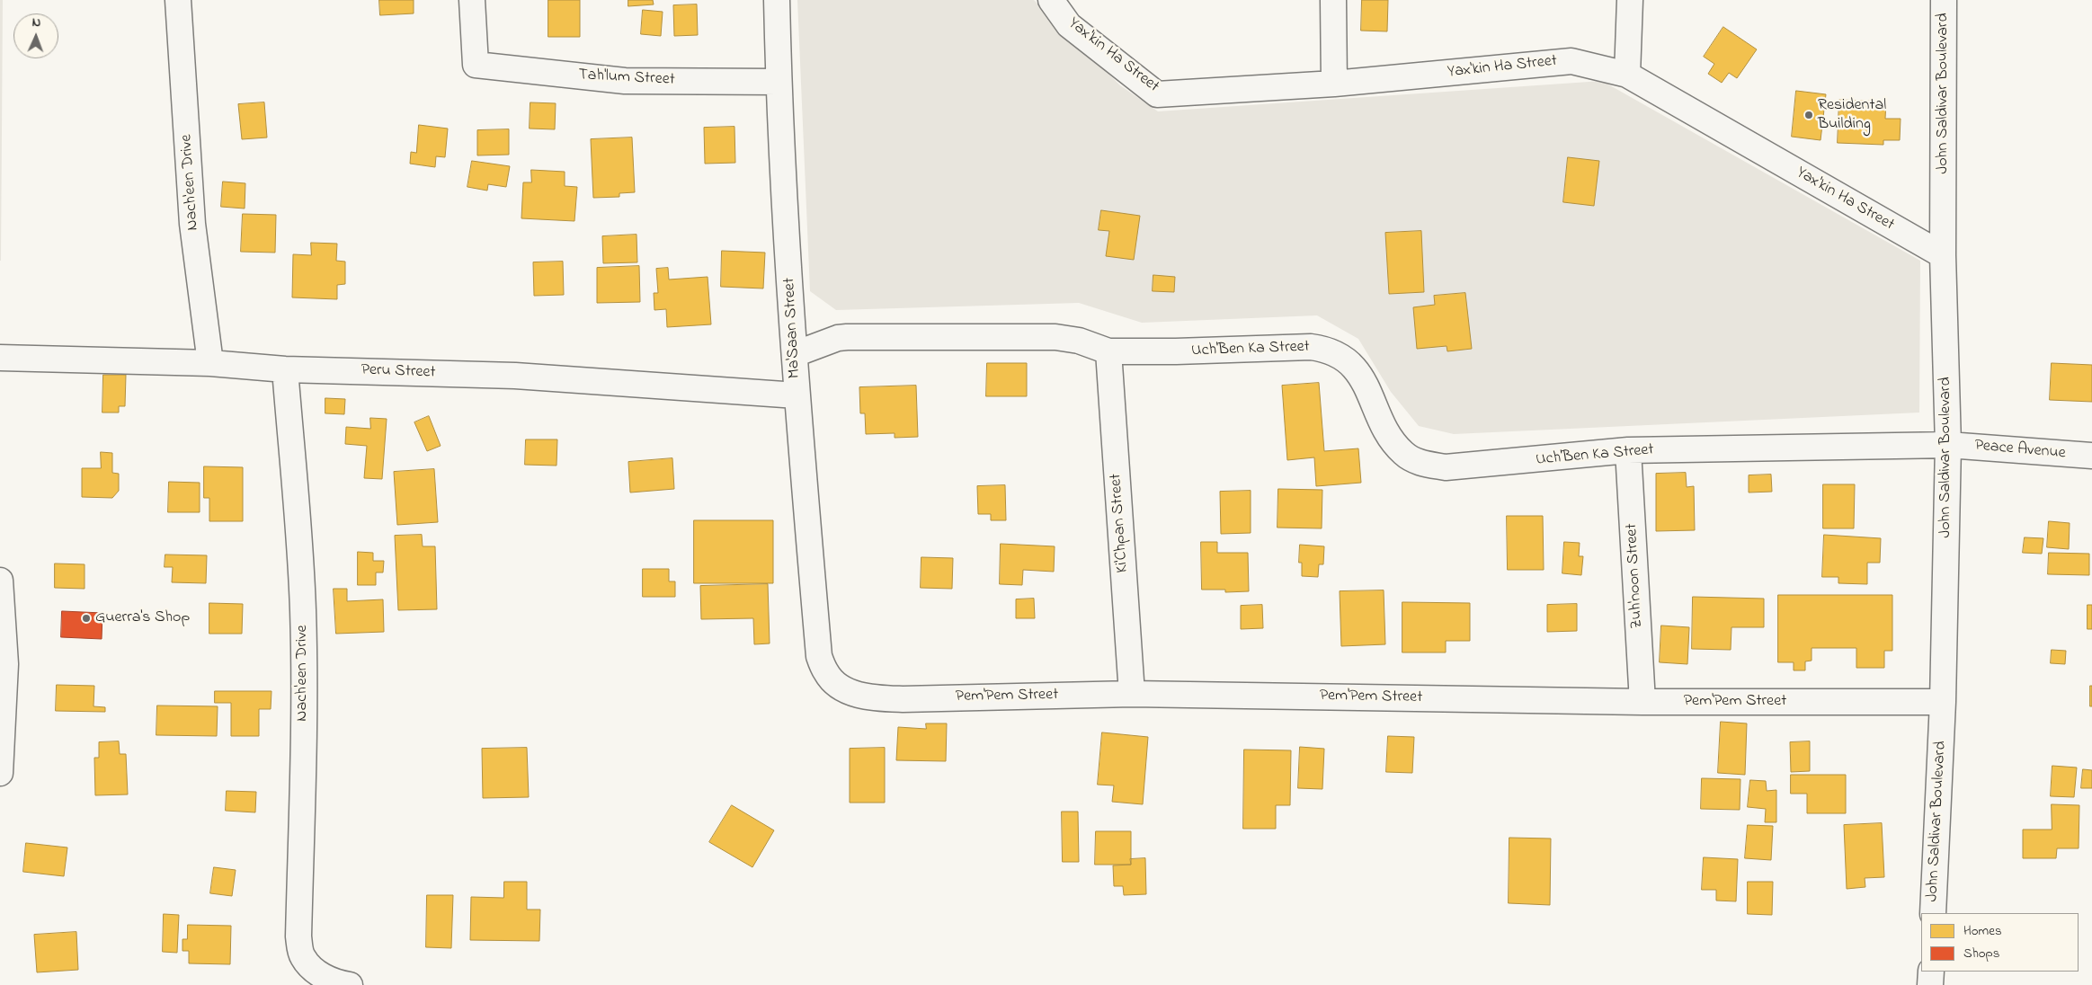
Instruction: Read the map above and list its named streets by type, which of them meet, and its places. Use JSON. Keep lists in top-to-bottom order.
{
  "streets": {
    "street": [
      "Yax'kin Ha Street",
      "Tah'lum Street",
      "John Saldivar Boulevard",
      "Nach'een Drive",
      "Ma'Saan Street",
      "Uch'Ben Ka Street",
      "Peru Street",
      "Peace Avenue",
      "Ki'Chpan Street",
      "Zuh'noon Street",
      "Pem'Pem Street"
    ]
  },
  "crossings": [
    ["Yax'kin Ha Street", "John Saldivar Boulevard"],
    ["Tah'lum Street", "Ma'Saan Street"],
    ["John Saldivar Boulevard", "Uch'Ben Ka Street"],
    ["John Saldivar Boulevard", "Peace Avenue"],
    ["John Saldivar Boulevard", "Pem'Pem Street"],
    ["Nach'een Drive", "Peru Street"],
    ["Ma'Saan Street", "Uch'Ben Ka Street"],
    ["Ma'Saan Street", "Peru Street"],
    ["Ma'Saan Street", "Pem'Pem Street"],
    ["Uch'Ben Ka Street", "Peace Avenue"],
    ["Uch'Ben Ka Street", "Ki'Chpan Street"],
    ["Uch'Ben Ka Street", "Zuh'noon Street"],
    ["Ki'Chpan Street", "Pem'Pem Street"],
    ["Zuh'noon Street", "Pem'Pem Street"]
  ],
  "places": ["Residental Building", "Guerra's Shop"],
  "legend": ["Homes", "Shops"],
  "north": "top"
}
